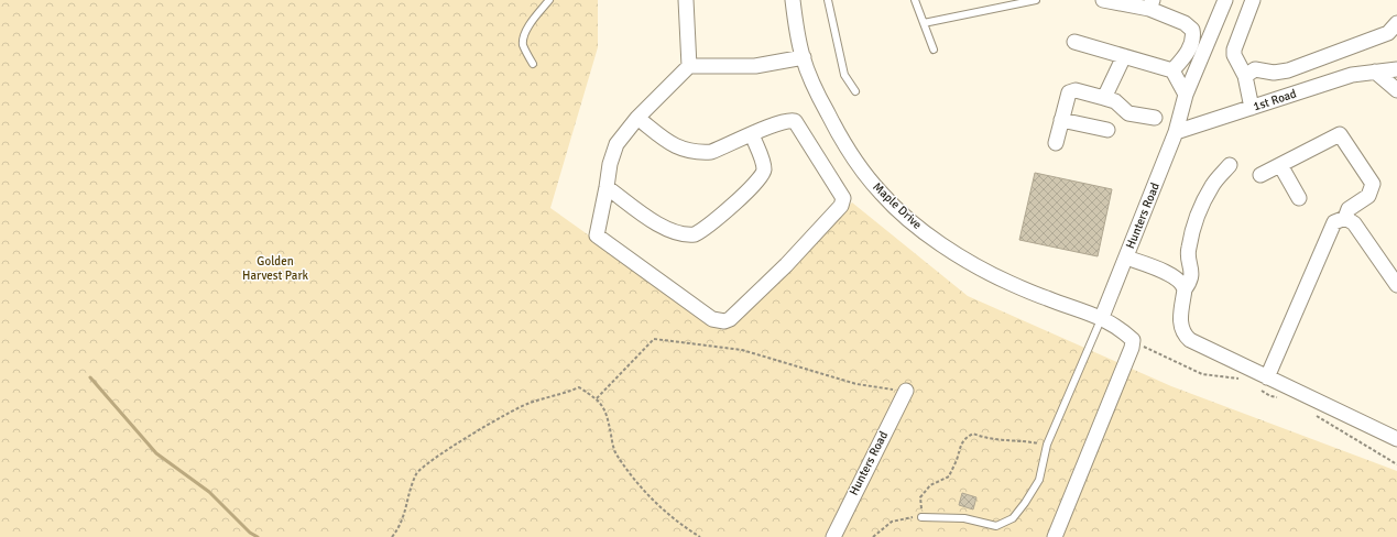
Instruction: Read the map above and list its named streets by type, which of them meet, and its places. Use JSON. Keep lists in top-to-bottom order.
{
  "streets": {
    "street": ["1st Road", "Maple Drive", "Hunters Road"]
  },
  "crossings": [
    ["1st Road", "Hunters Road"],
    ["Maple Drive", "Hunters Road"]
  ],
  "parks": ["Golden Harvest Park"]
}
